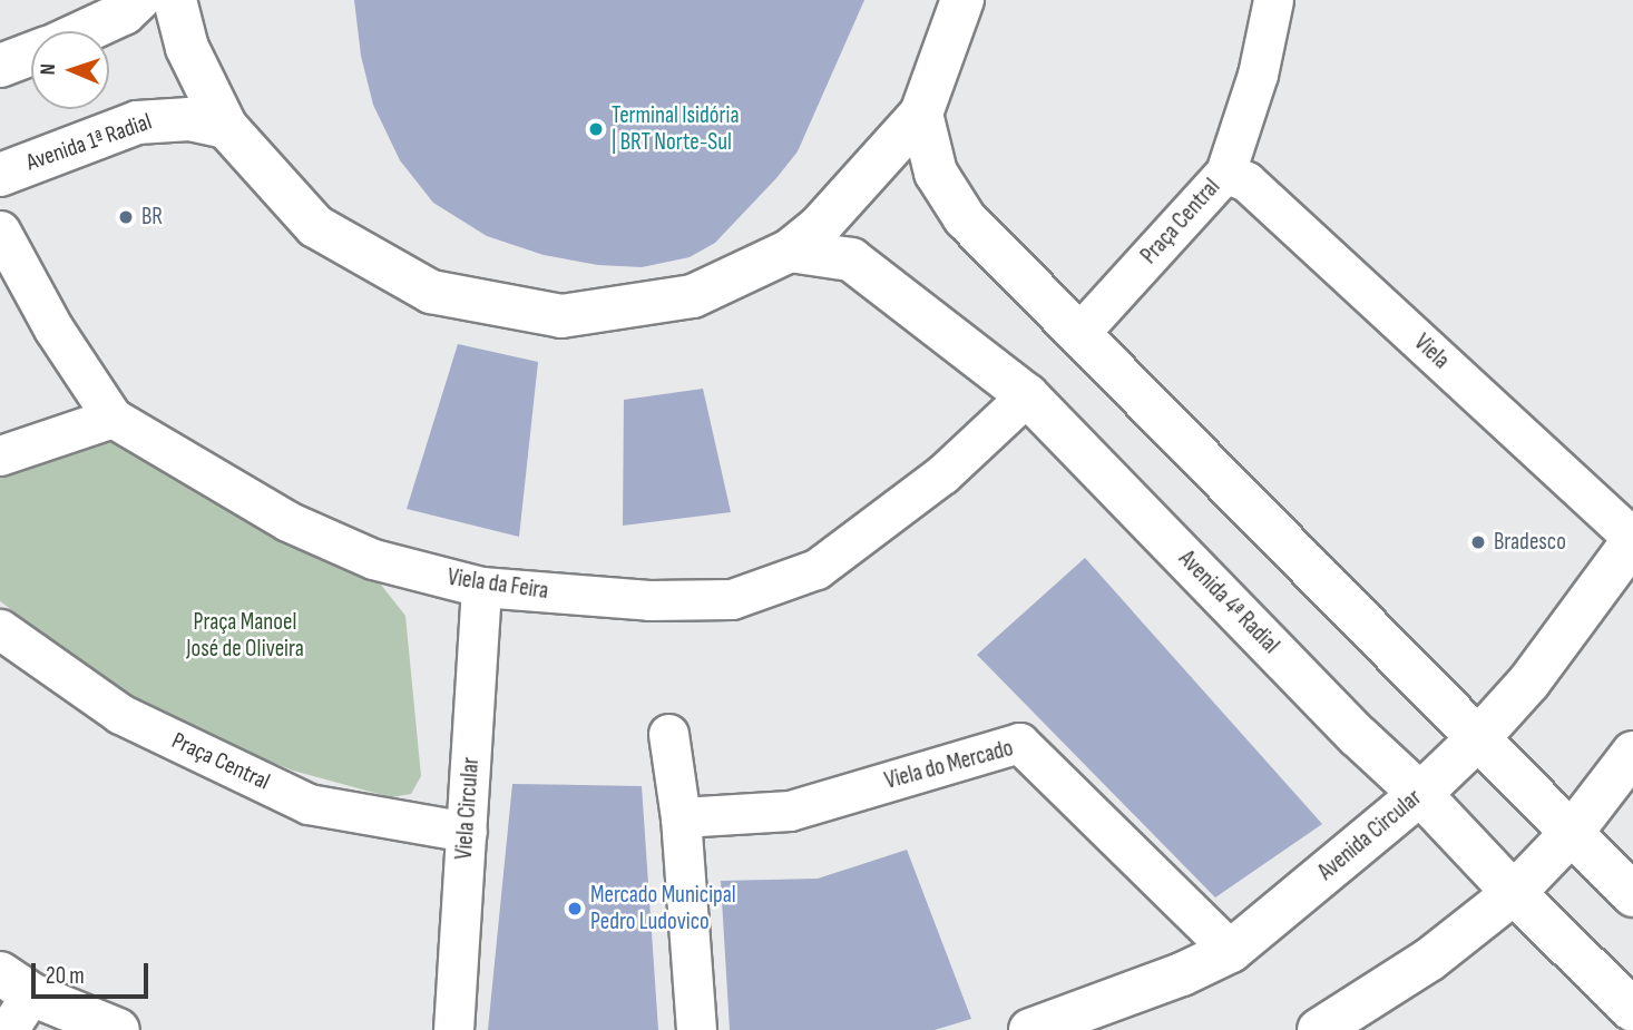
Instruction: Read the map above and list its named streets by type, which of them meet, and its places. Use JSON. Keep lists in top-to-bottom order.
{
  "streets": {
    "main road": ["Avenida 1ª Radial", "Avenida 4ª Radial", "Avenida Circular"],
    "street": [
      "Praça Central",
      "Viela",
      "Viela da Feira",
      "Viela do Mercado",
      "Viela Circular"
    ]
  },
  "crossings": [
    ["Praça Central", "Viela"],
    ["Praça Central", "Viela Circular"],
    ["Viela", "Avenida Circular"],
    ["Viela da Feira", "Avenida 4ª Radial"],
    ["Viela da Feira", "Viela Circular"],
    ["Avenida 4ª Radial", "Avenida Circular"],
    ["Viela do Mercado", "Avenida Circular"]
  ],
  "parks": ["Praça Manoel José de Oliveira"],
  "places": [
    "Terminal Isidória | BRT Norte-Sul",
    "BR",
    "Bradesco",
    "Mercado Municipal Pedro Ludovico"
  ],
  "scale_bar": "20 m",
  "north": "left"
}
